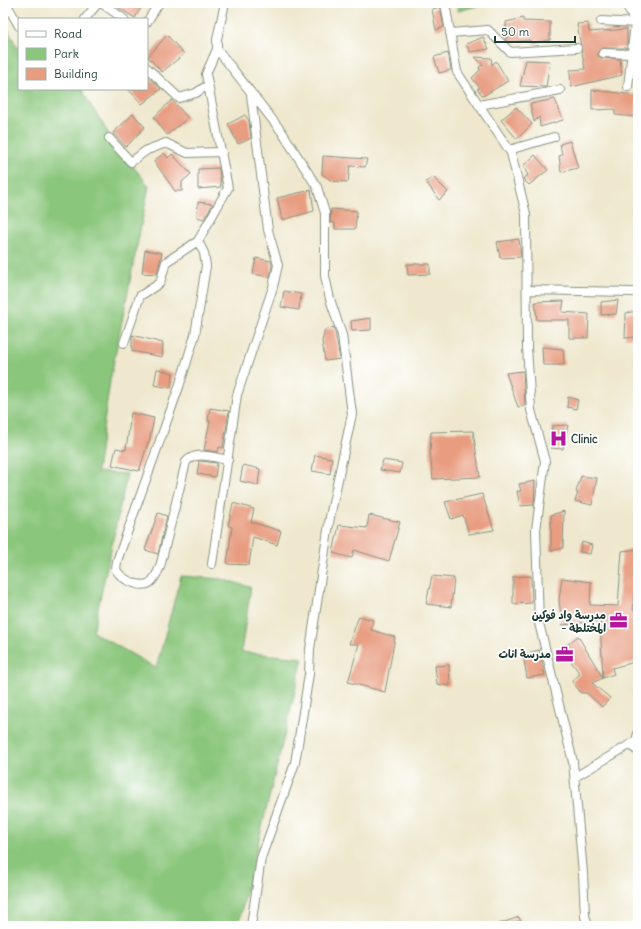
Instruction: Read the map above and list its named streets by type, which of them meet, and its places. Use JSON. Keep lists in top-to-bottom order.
{
  "places": {
    "hospital": ["Clinic"],
    "office": ["مدرسة واد فوكين - المختلطة", "مدرسة اناث"]
  },
  "legend": ["Road", "Park", "Building"],
  "scale_bar": "50 m"
}
